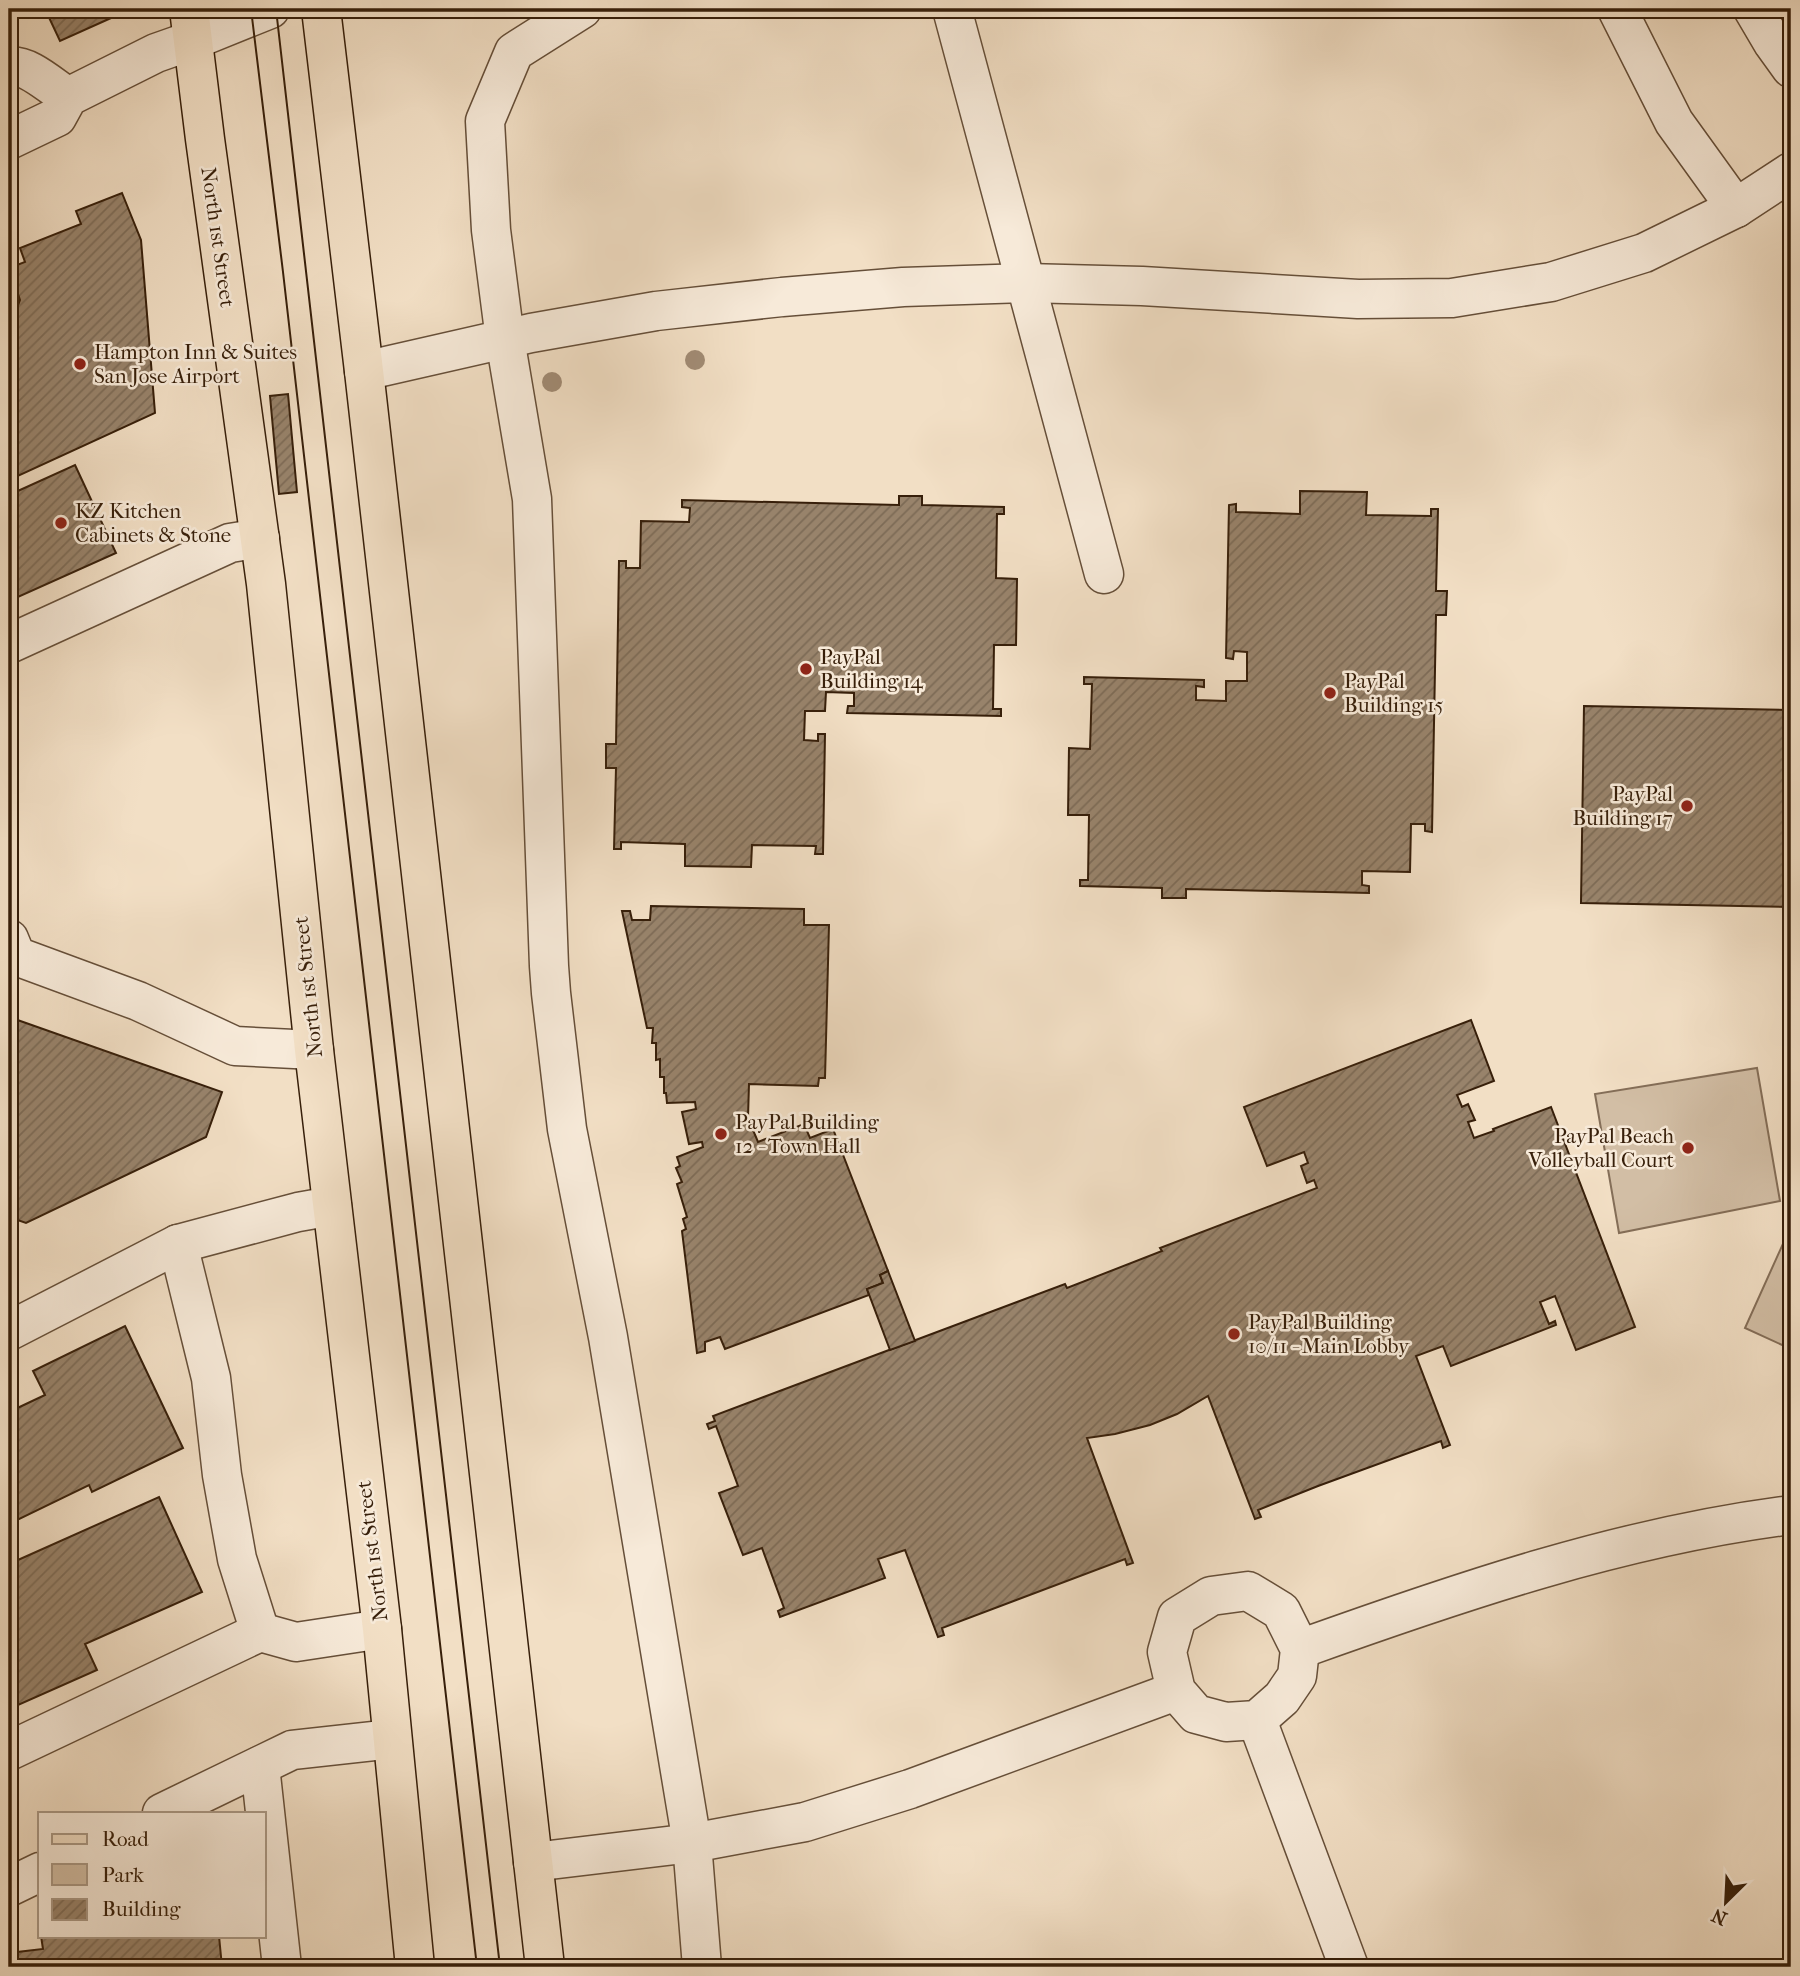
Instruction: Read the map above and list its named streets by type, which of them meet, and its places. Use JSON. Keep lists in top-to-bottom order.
{
  "streets": {
    "main road": ["North 1st Street"]
  },
  "places": [
    "Hampton Inn & Suites San Jose Airport",
    "KZ Kitchen Cabinets & Stone",
    "PayPal Building 14",
    "PayPal Building 15",
    "PayPal Building 17",
    "PayPal Building 12 - Town Hall",
    "PayPal Beach Volleyball Court",
    "PayPal Building 10/11 - Main Lobby"
  ],
  "legend": ["Road", "Park", "Building"],
  "north": "bottom left"
}
